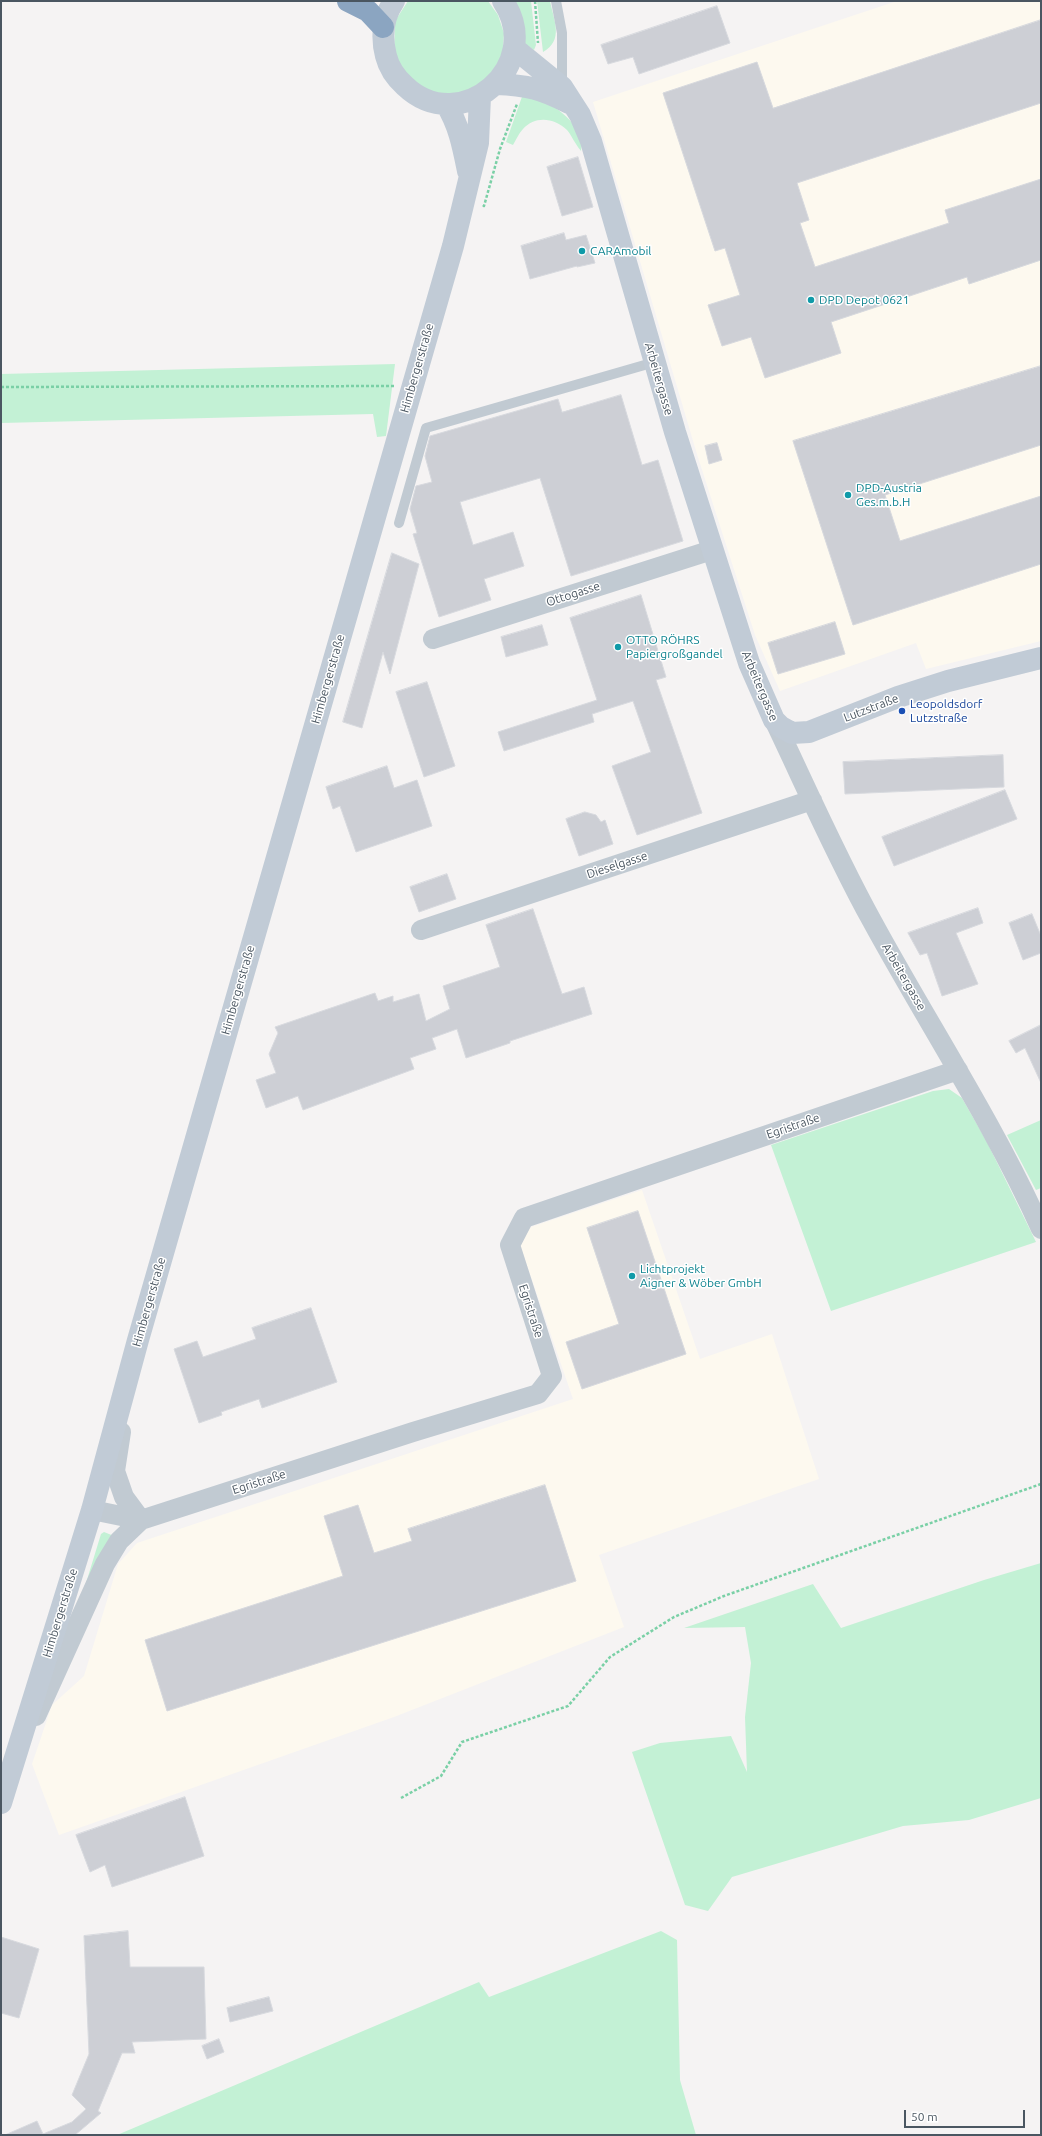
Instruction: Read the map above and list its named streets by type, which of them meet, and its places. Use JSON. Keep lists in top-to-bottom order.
{
  "streets": {
    "street": [
      "Himbergerstraße",
      "Arbeitergasse",
      "Ottogasse",
      "Lutzstraße",
      "Dieselgasse",
      "Egristraße"
    ]
  },
  "crossings": [
    ["Himbergerstraße", "Arbeitergasse"],
    ["Himbergerstraße", "Egristraße"],
    ["Arbeitergasse", "Ottogasse"],
    ["Arbeitergasse", "Lutzstraße"],
    ["Arbeitergasse", "Dieselgasse"],
    ["Arbeitergasse", "Egristraße"]
  ],
  "places": [
    "CARAmobil",
    "DPD Depot 0621",
    "DPD-Austria Ges.m.b.H",
    "OTTO RÖHRS Papiergroßgandel",
    "Leopoldsdorf Lutzstraße",
    "Lichtprojekt Aigner & Wöber GmbH"
  ],
  "scale_bar": "50 m"
}
